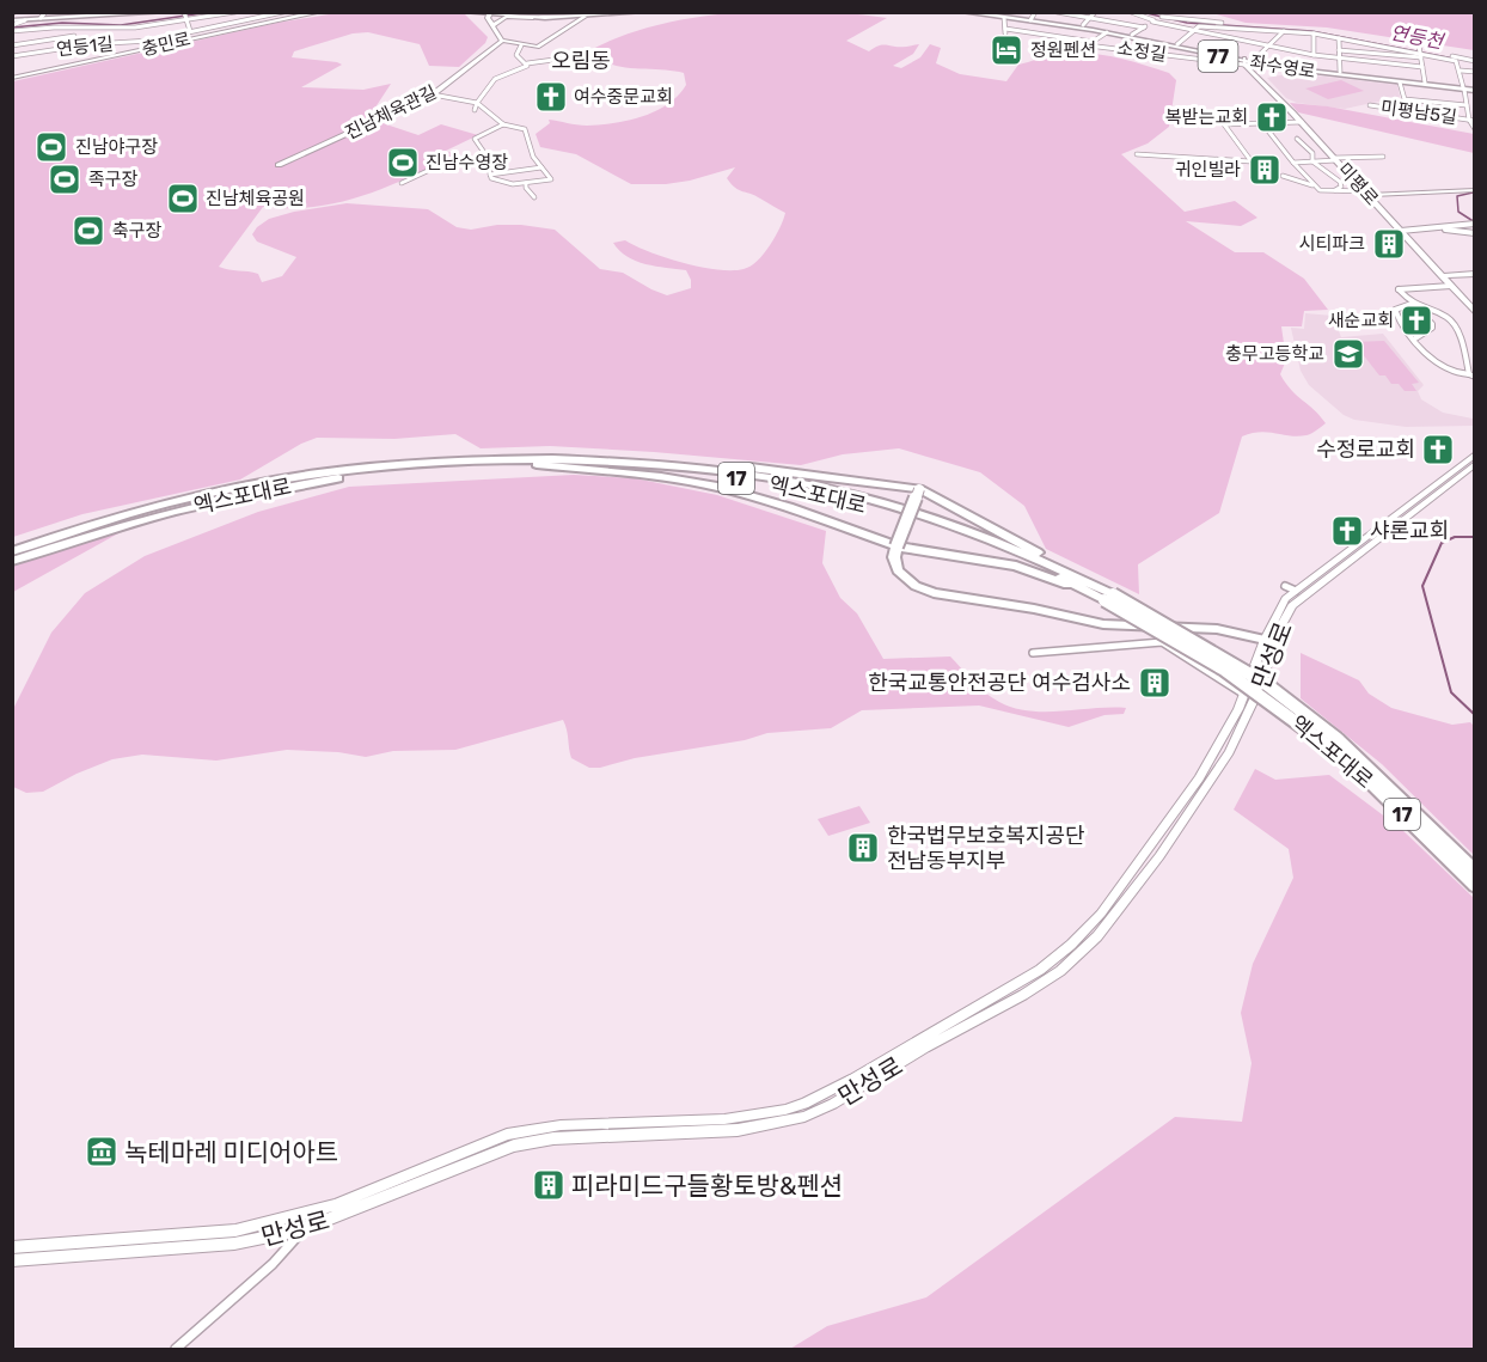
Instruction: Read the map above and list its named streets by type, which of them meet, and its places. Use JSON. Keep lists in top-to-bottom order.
{
  "streets": {
    "highway": ["17", "엑스포대로"],
    "main road": ["77", "좌수영로"],
    "street": [
      "충민로",
      "연등1길",
      "소정길",
      "진남체육관길",
      "미평남5길",
      "미평로",
      "만성로"
    ]
  },
  "crossings": [
    ["소정길", "좌수영로"],
    ["소정길", "미평로"],
    ["좌수영로", "미평남5길"],
    ["좌수영로", "미평로"]
  ],
  "districts": ["오림동"],
  "water": ["연등천"],
  "places": {
    "hotel": ["정원펜션"],
    "church": [
      "여수중문교회",
      "복받는교회",
      "새순교회",
      "수정로교회",
      "샤론교회"
    ],
    "sports": [
      "진남야구장",
      "진남수영장",
      "족구장",
      "진남체육공원",
      "축구장"
    ],
    "building": [
      "귀인빌라",
      "시티파크",
      "한국교통안전공단 여수검사소",
      "한국법무보호복지공단 전남동부지부",
      "피라미드구들황토방&펜션"
    ],
    "school or university": ["충무고등학교"],
    "museum": ["녹테마레 미디어아트"]
  }
}
